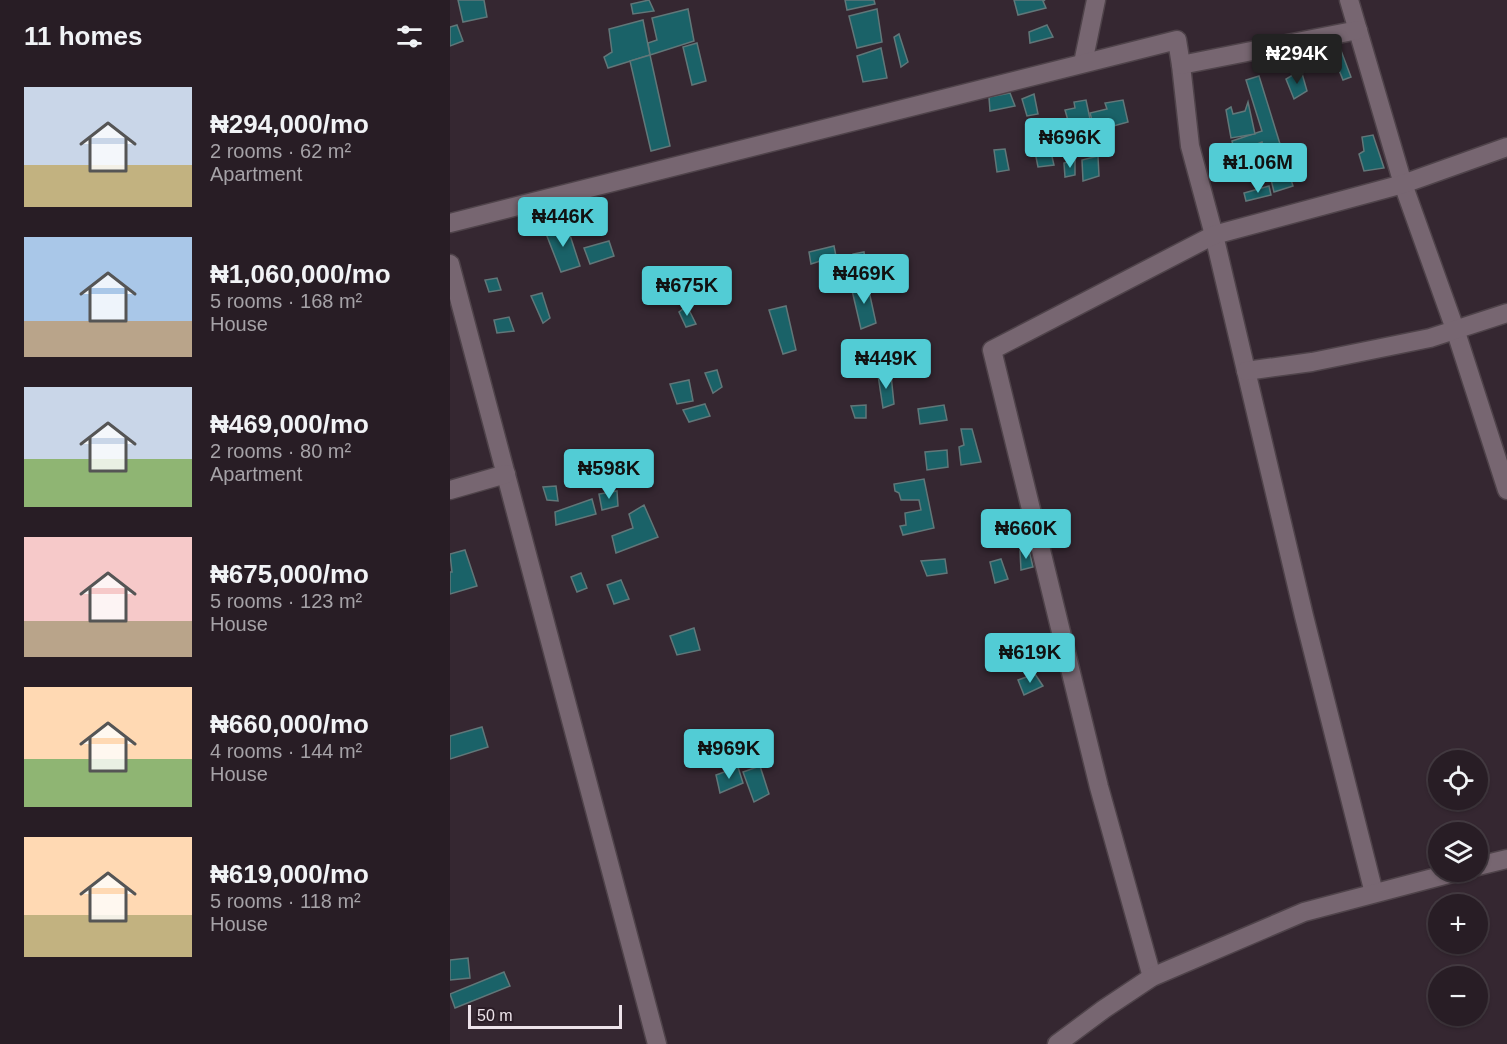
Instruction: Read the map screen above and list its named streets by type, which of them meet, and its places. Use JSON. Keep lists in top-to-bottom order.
{
  "scale_bar": "50 m",
  "page": {
    "heading": "11 homes",
    "price": [
      "₦294K",
      "₦696K",
      "₦1.06M",
      "₦446K",
      "₦469K",
      "₦675K",
      "₦449K",
      "₦598K",
      "₦660K",
      "₦619K",
      "₦969K"
    ],
    "list": [
      {
        "name": "₦294,000/mo",
        "note": "2 rooms · 62 m² · Apartment"
      },
      {
        "name": "₦1,060,000/mo",
        "note": "5 rooms · 168 m² · House"
      },
      {
        "name": "₦469,000/mo",
        "note": "2 rooms · 80 m² · Apartment"
      },
      {
        "name": "₦675,000/mo",
        "note": "5 rooms · 123 m² · House"
      },
      {
        "name": "₦660,000/mo",
        "note": "4 rooms · 144 m² · House"
      },
      {
        "name": "₦619,000/mo",
        "note": "5 rooms · 118 m² · House"
      }
    ],
    "map_buttons": ["+", "−"],
    "scale": "50 m"
  }
}
